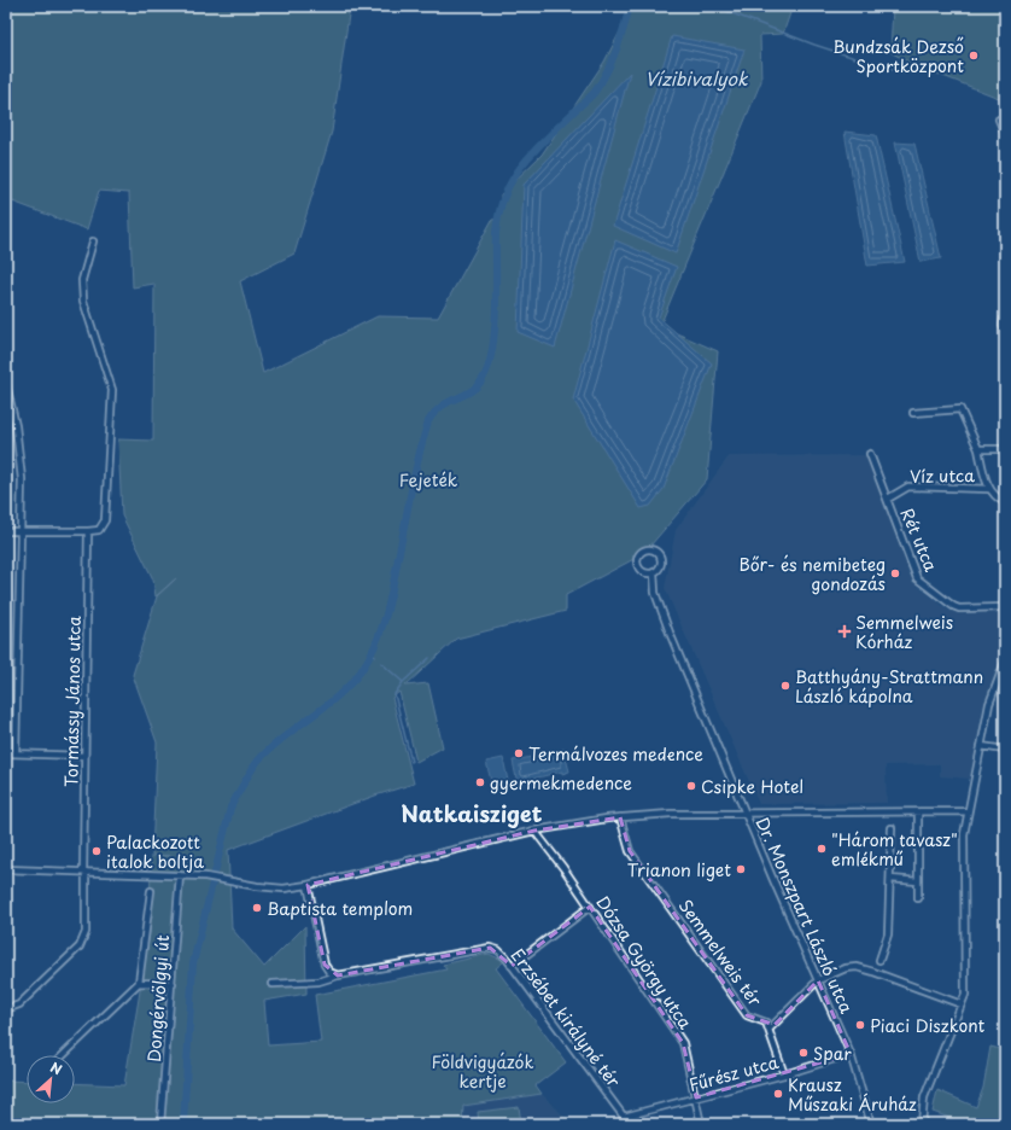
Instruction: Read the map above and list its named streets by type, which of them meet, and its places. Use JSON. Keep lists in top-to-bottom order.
{
  "streets": {
    "street": [
      "Víz utca",
      "Rét utca",
      "Tormássy János utca",
      "Dr. Monszpart László utca",
      "Semmelweis tér",
      "Dózsa György utca",
      "Dongérvölgyi út",
      "Erzsébet királyné tér",
      "Fűrész utca"
    ]
  },
  "crossings": [
    ["Víz utca", "Rét utca"],
    ["Dr. Monszpart László utca", "Fűrész utca"],
    ["Dózsa György utca", "Fűrész utca"],
    ["Erzsébet királyné tér", "Fűrész utca"]
  ],
  "districts": ["Natkaisziget"],
  "water": ["Vízibivalyok"],
  "parks": ["Fejeték", "Földvigyázók kertje"],
  "places": {
    "other": [
      "Bundzsák Dezső Sportközpont",
      "Bőr- és nemibeteg gondozás",
      "Batthyány-Strattmann László kápolna",
      "Termálvozes medence",
      "gyermekmedence",
      "Csipke Hotel",
      "\"Három tavasz\" emlékmű",
      "Palackozott italok boltja",
      "Trianon liget",
      "Baptista templom",
      "Piaci Diszkont",
      "Spar",
      "Krausz Műszaki Áruház"
    ],
    "health": ["Semmelweis Kórház"]
  },
  "north": "top right"
}
